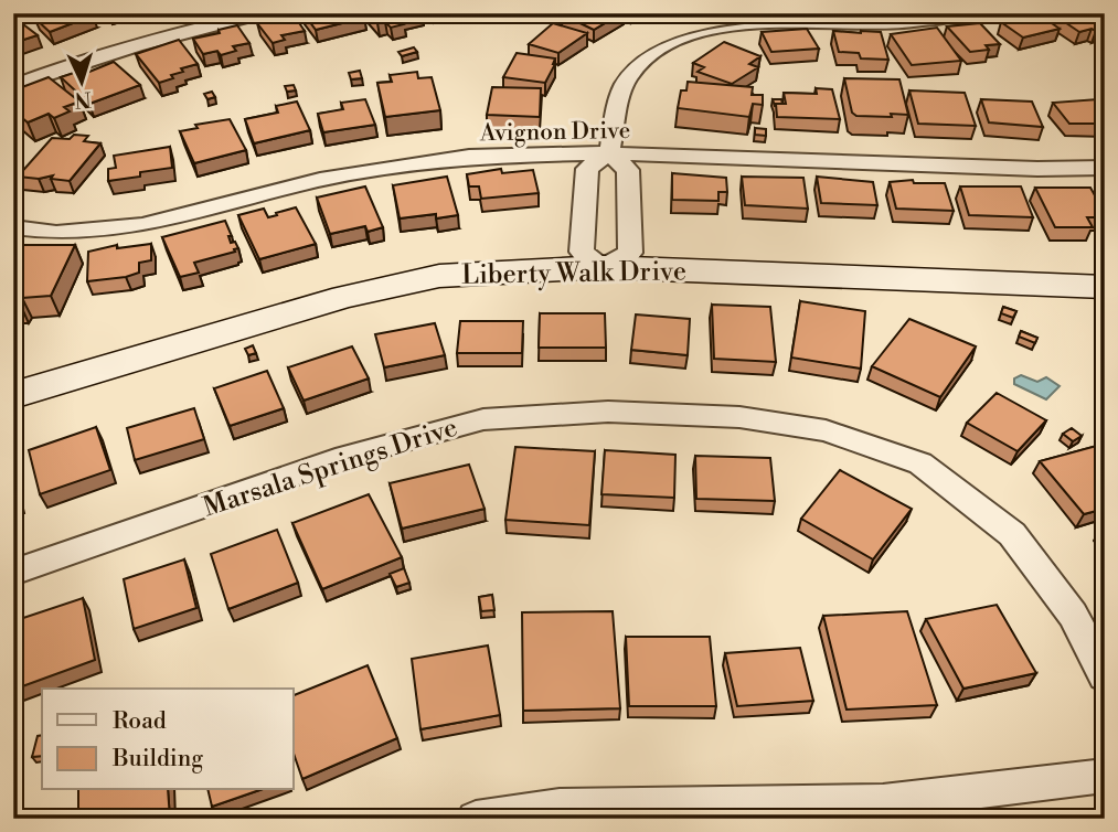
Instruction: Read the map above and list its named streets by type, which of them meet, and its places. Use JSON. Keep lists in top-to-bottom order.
{
  "streets": {
    "street": ["Avignon Drive", "Liberty Walk Drive", "Marsala Springs Drive"]
  },
  "legend": ["Road", "Building"],
  "north": "bottom"
}
